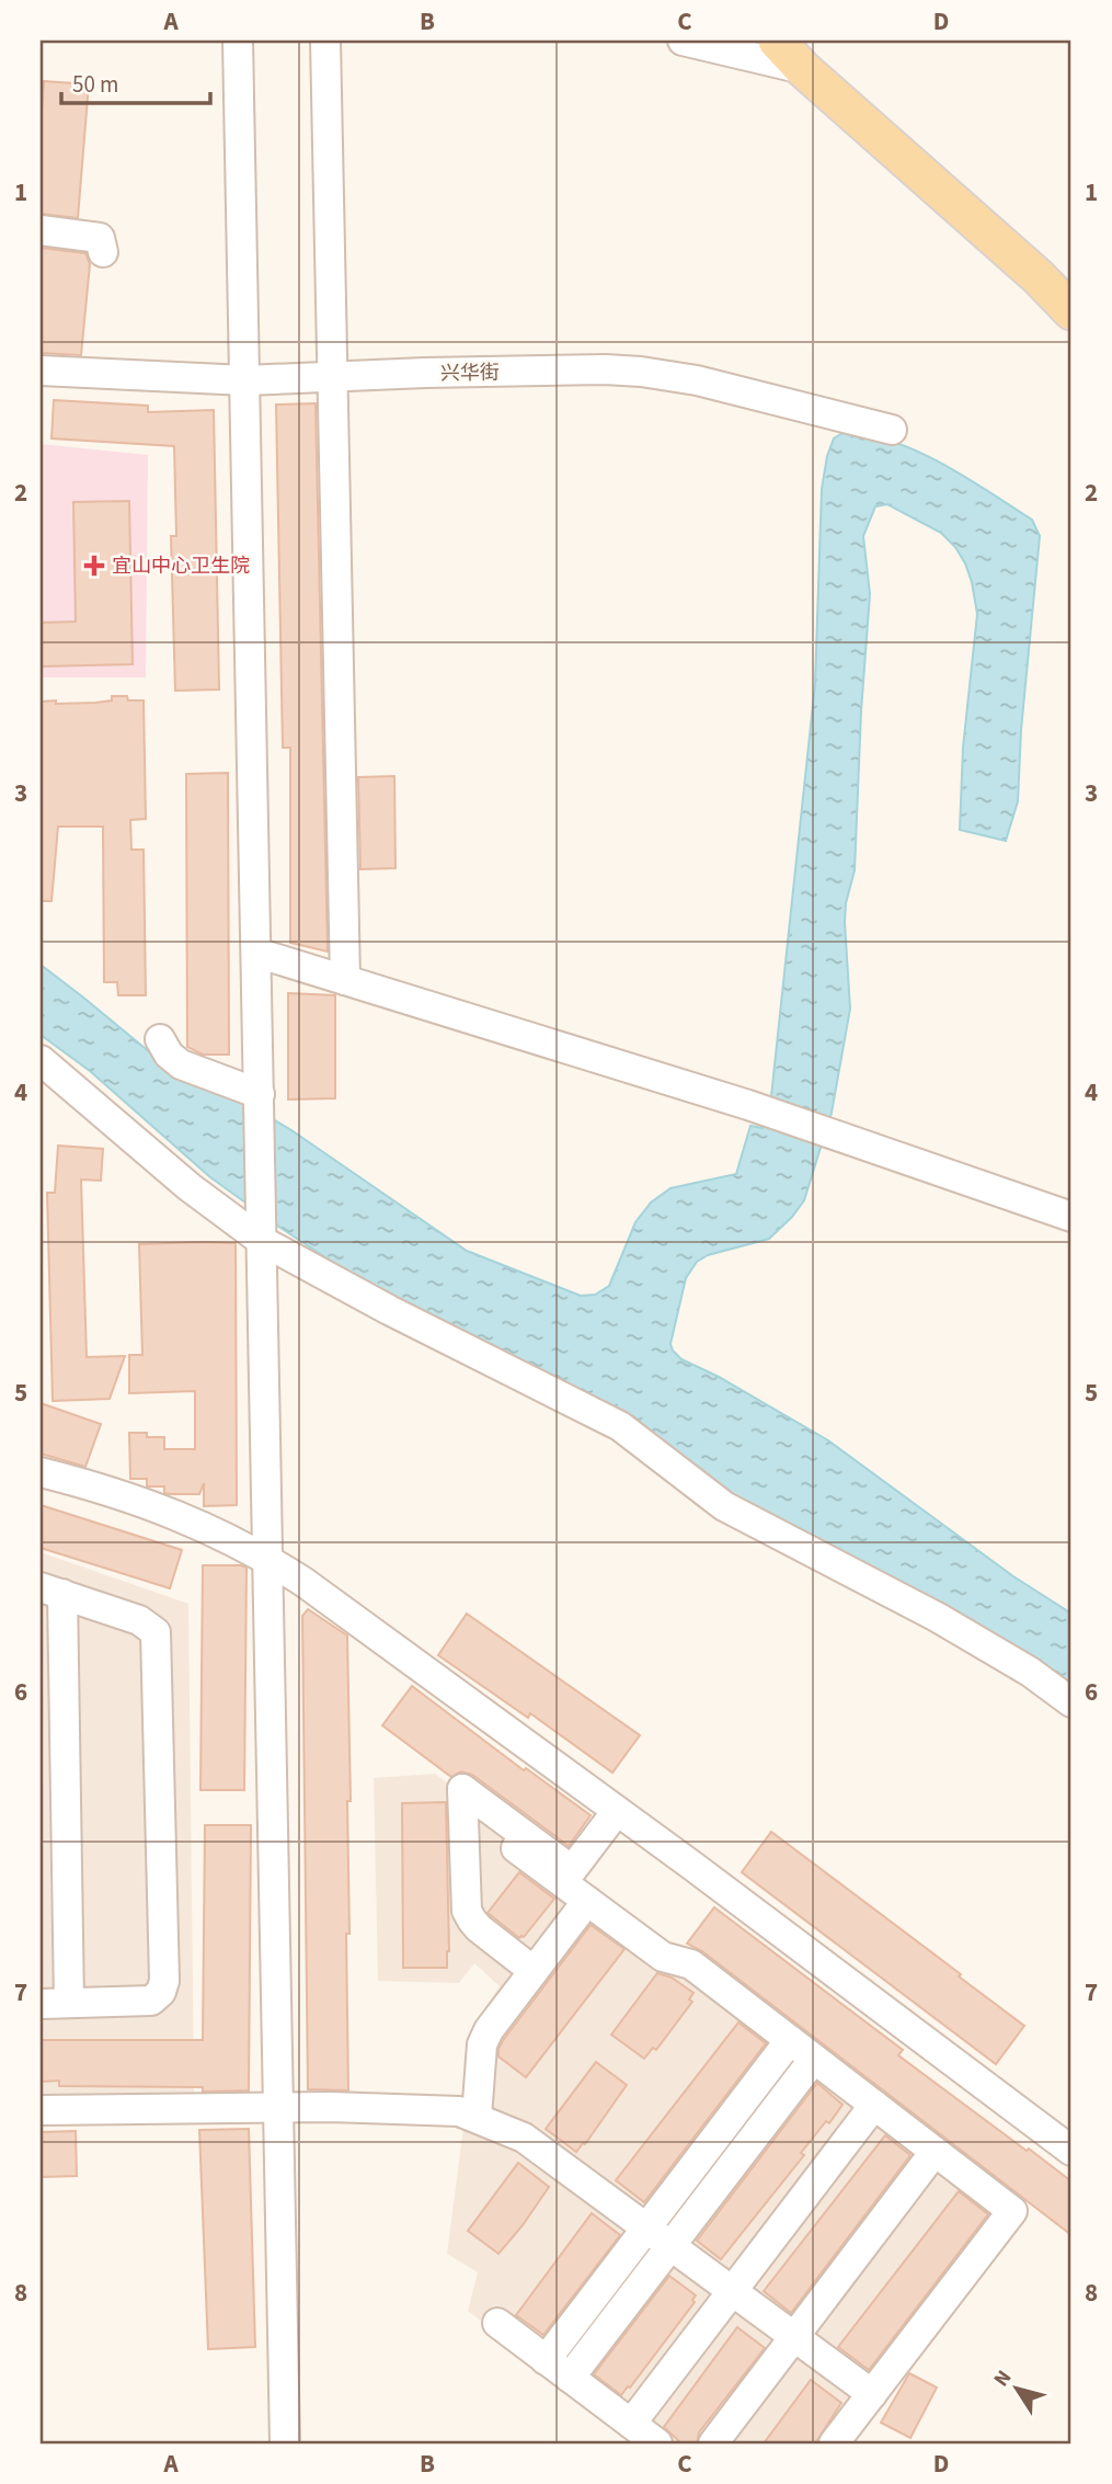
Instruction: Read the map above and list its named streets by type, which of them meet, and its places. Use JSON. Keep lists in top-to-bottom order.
{
  "streets": {
    "street": ["兴华街"]
  },
  "places": {
    "health": ["宜山中心卫生院"]
  },
  "scale_bar": "50 m",
  "north": "top left",
  "grid": {
    "columns": [
      "A",
      "B",
      "C",
      "D"
    ],
    "rows": [
      "1",
      "2",
      "3",
      "4",
      "5",
      "6",
      "7",
      "8"
    ]
  }
}
